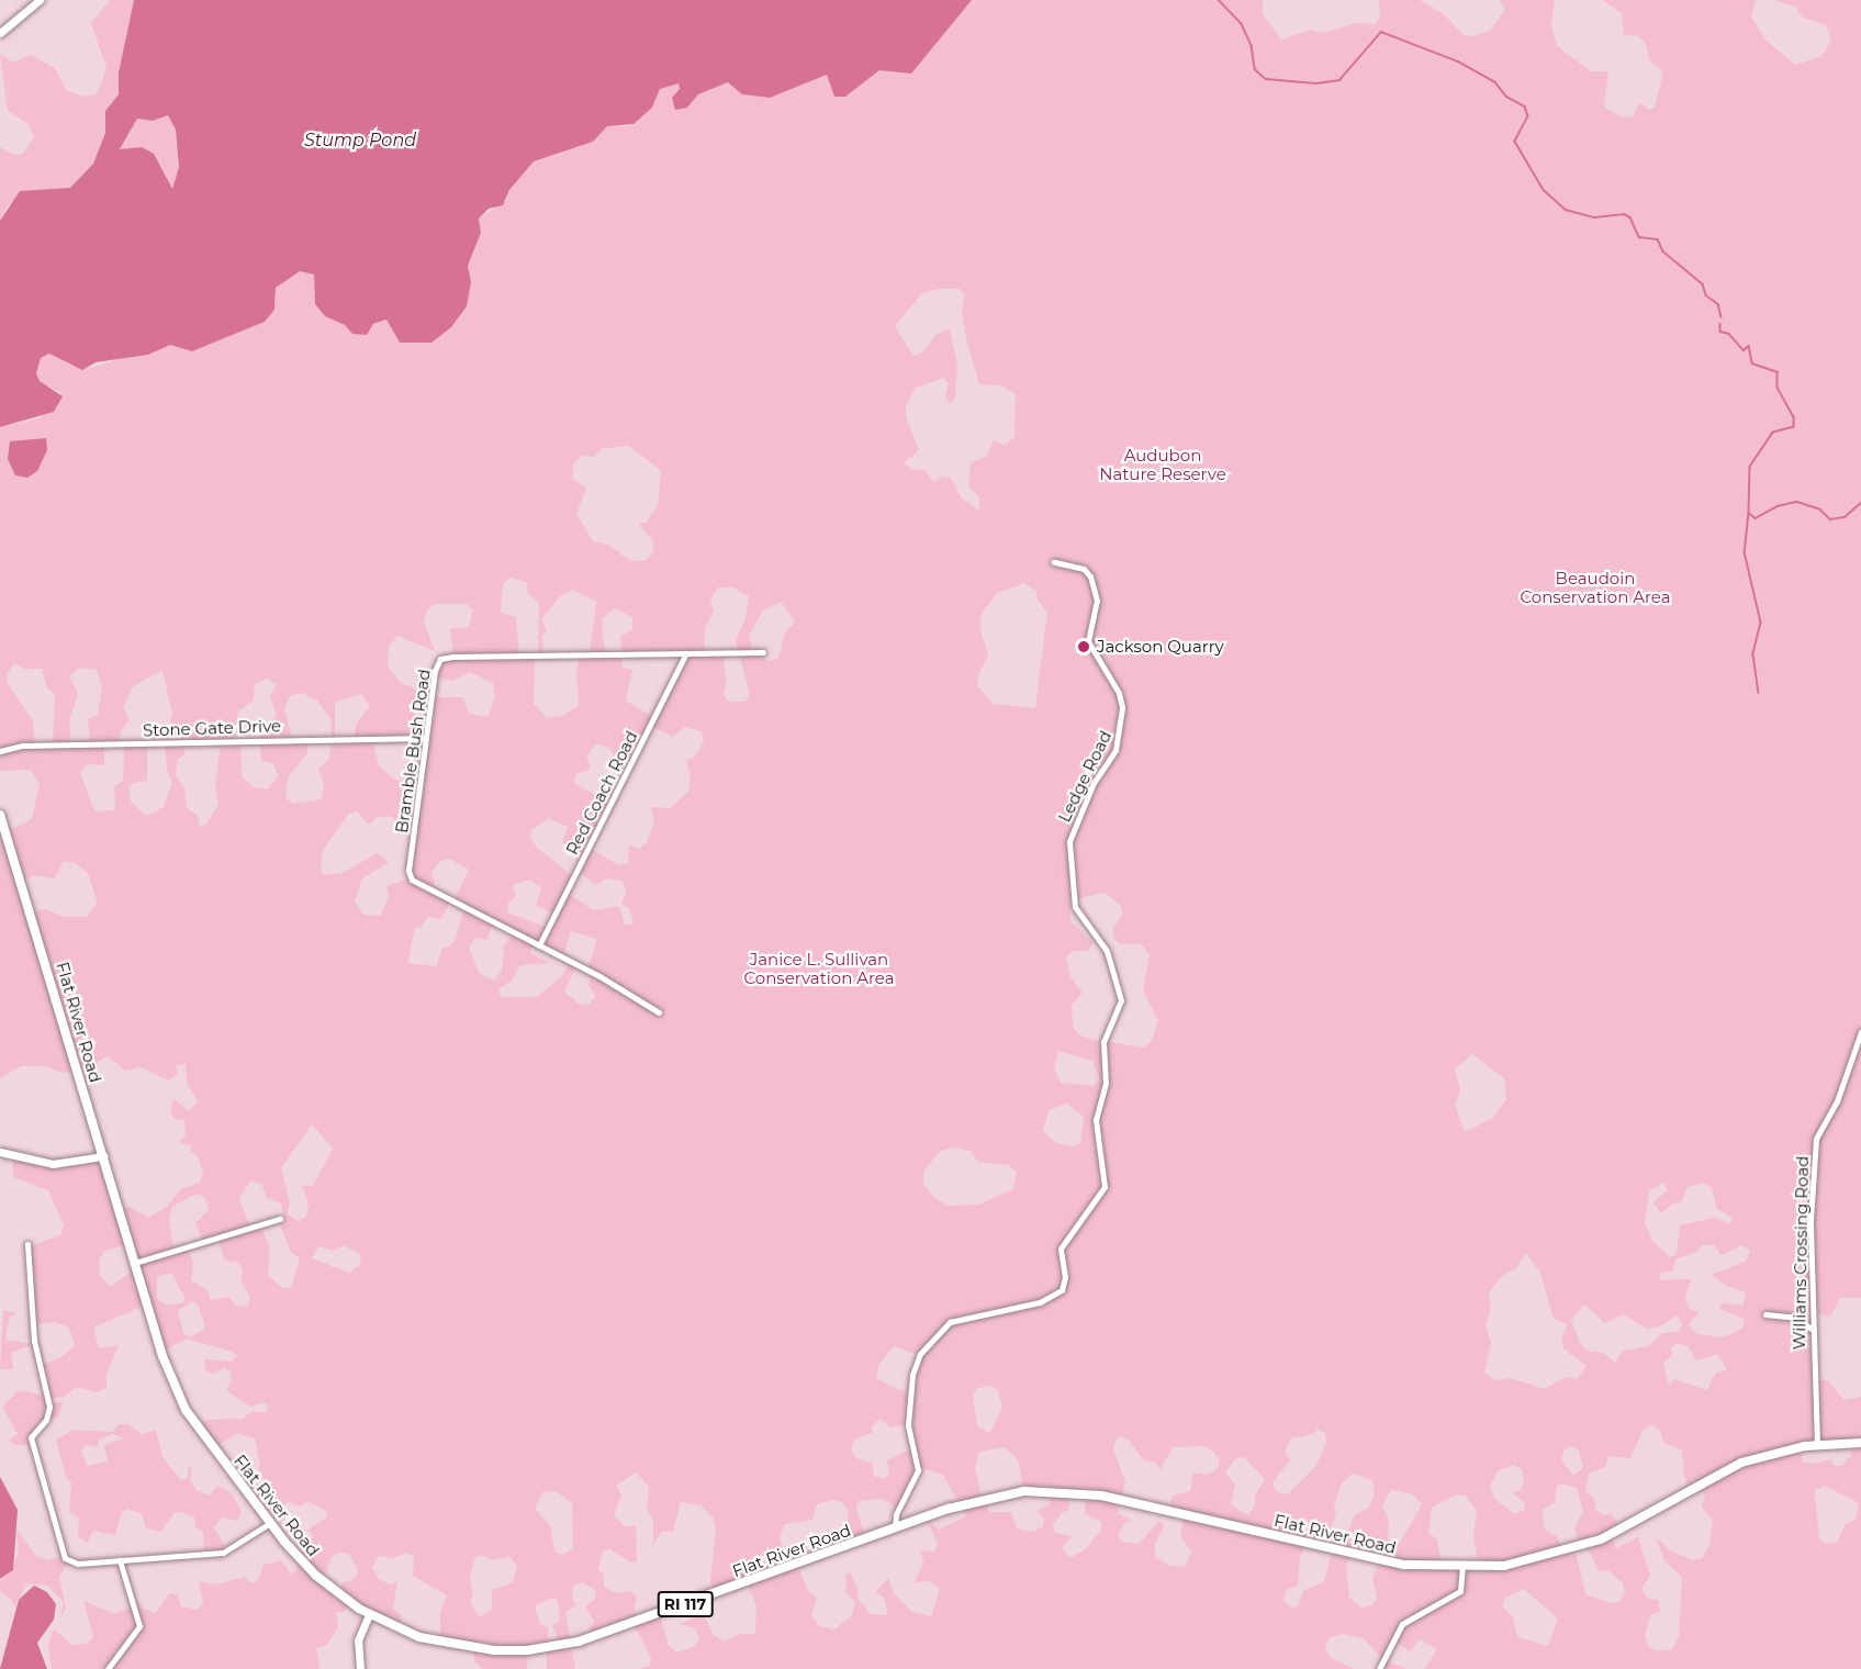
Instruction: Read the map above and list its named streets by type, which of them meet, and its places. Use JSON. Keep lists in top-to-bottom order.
{
  "streets": {
    "main road": ["Flat River Road", "RI 117"],
    "street": [
      "Stone Gate Drive",
      "Bramble Bush Road",
      "Ledge Road",
      "Red Coach Road",
      "Williams Crossing Road"
    ]
  },
  "crossings": [
    ["Stone Gate Drive", "Bramble Bush Road"],
    ["Bramble Bush Road", "Red Coach Road"],
    ["Ledge Road", "Flat River Road"],
    ["Flat River Road", "Williams Crossing Road"]
  ],
  "water": ["Stump Pond"],
  "parks": ["Audubon Nature Reserve", "Beaudoin Conservation Area", "Janice L. Sullivan Conservation Area"],
  "places": ["Jackson Quarry"]
}
